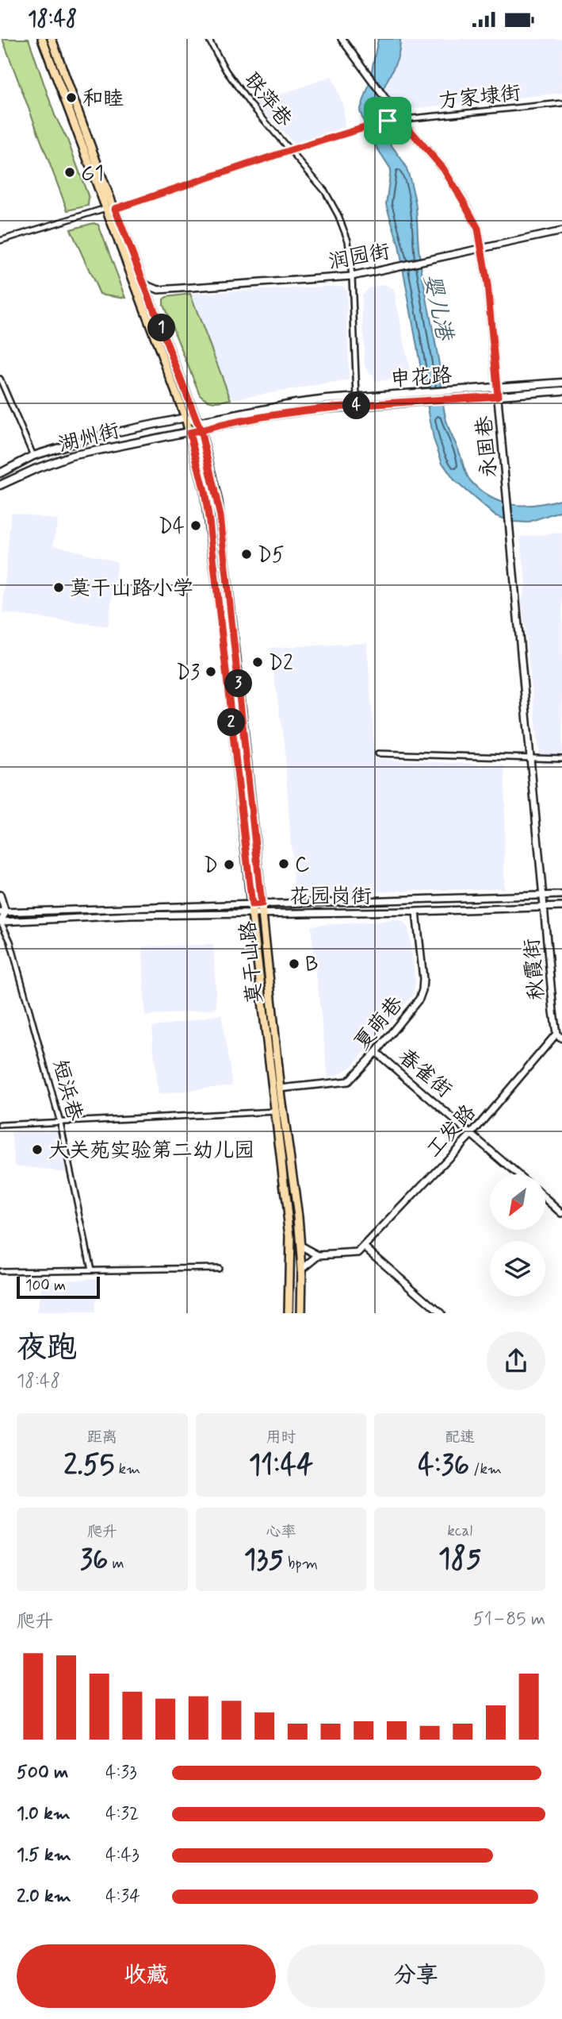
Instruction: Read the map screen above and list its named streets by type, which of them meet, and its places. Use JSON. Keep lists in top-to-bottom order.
{
  "streets": {
    "main road": ["申花路", "湖州街", "莫干山路"],
    "street": [
      "方家埭街",
      "联萍巷",
      "润园街",
      "永固巷",
      "花园岗街",
      "秋霞街",
      "夏萌巷",
      "春雀街",
      "短浜巷",
      "工发路"
    ]
  },
  "crossings": [
    ["方家埭街", "联萍巷"],
    ["方家埭街", "永固巷"],
    ["方家埭街", "莫干山路"],
    ["联萍巷", "润园街"],
    ["联萍巷", "申花路"],
    ["润园街", "永固巷"],
    ["润园街", "莫干山路"],
    ["申花路", "湖州街"],
    ["申花路", "永固巷"],
    ["申花路", "莫干山路"],
    ["湖州街", "莫干山路"],
    ["永固巷", "花园岗街"],
    ["永固巷", "秋霞街"],
    ["花园岗街", "莫干山路"],
    ["花园岗街", "秋霞街"],
    ["花园岗街", "夏萌巷"],
    ["花园岗街", "短浜巷"],
    ["莫干山路", "夏萌巷"],
    ["秋霞街", "工发路"],
    ["夏萌巷", "春雀街"],
    ["春雀街", "工发路"]
  ],
  "water": ["婴儿港"],
  "places": [
    "和睦",
    "G1",
    "D4",
    "D5",
    "莫干山路小学",
    "D2",
    "D3",
    "C",
    "D",
    "B",
    "大关苑实验第二幼儿园"
  ],
  "scale_bar": "100 m",
  "north": "bottom left",
  "page": {
    "status": "18:48",
    "pins": [
      "1",
      "4",
      "3",
      "2"
    ],
    "scale": "100 m",
    "heading": ["夜跑", "18:48"],
    "stats": [
      ["距离", "2.55 km"],
      ["用时", "11:44"],
      ["配速", "4:36 /km"],
      ["爬升", "36 m"],
      ["心率", "135 bpm"],
      ["kcal", "185"]
    ],
    "chart": ["爬升", "51–85 m"],
    "list": [
      {
        "name": "500 m",
        "note": "4:33"
      },
      {
        "name": "1.0 km",
        "note": "4:32"
      },
      {
        "name": "1.5 km",
        "note": "4:43"
      },
      {
        "name": "2.0 km",
        "note": "4:34"
      }
    ],
    "buttons": ["收藏", "分享"]
  }
}
